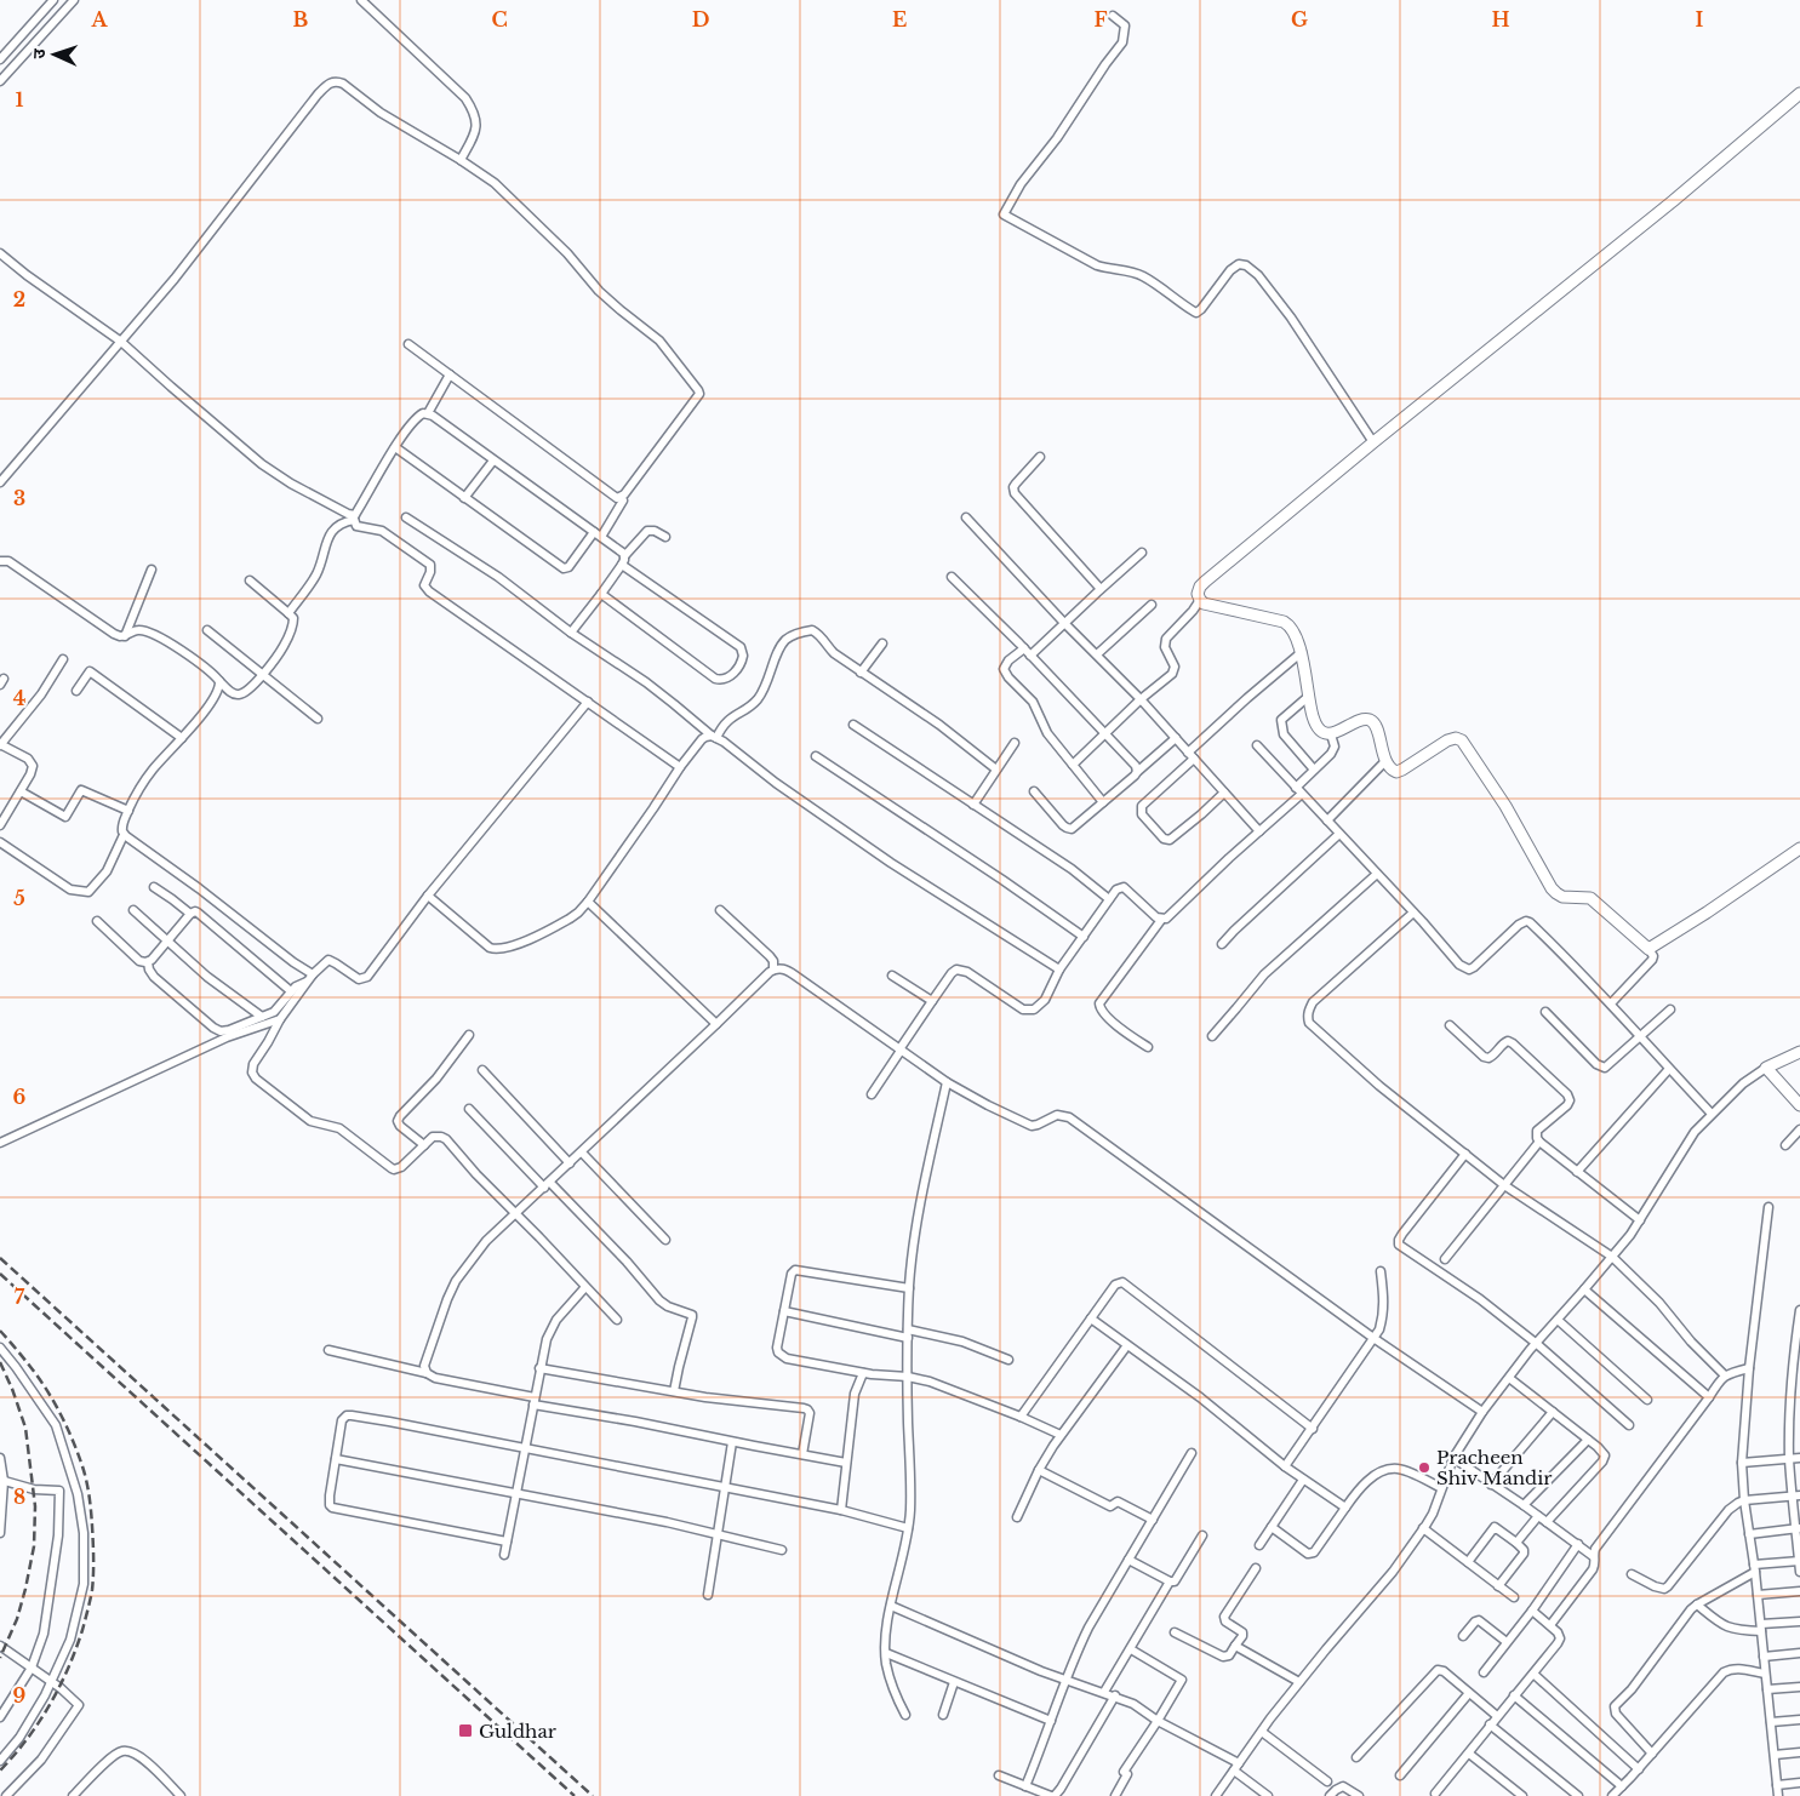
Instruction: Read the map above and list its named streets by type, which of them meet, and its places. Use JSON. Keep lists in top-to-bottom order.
{
  "places": {
    "other": ["Pracheen Shiv Mandir"],
    "transit": ["Guldhar"]
  },
  "north": "left",
  "grid": {
    "columns": [
      "A",
      "B",
      "C",
      "D",
      "E",
      "F",
      "G",
      "H",
      "I"
    ],
    "rows": [
      "1",
      "2",
      "3",
      "4",
      "5",
      "6",
      "7",
      "8",
      "9"
    ]
  }
}
